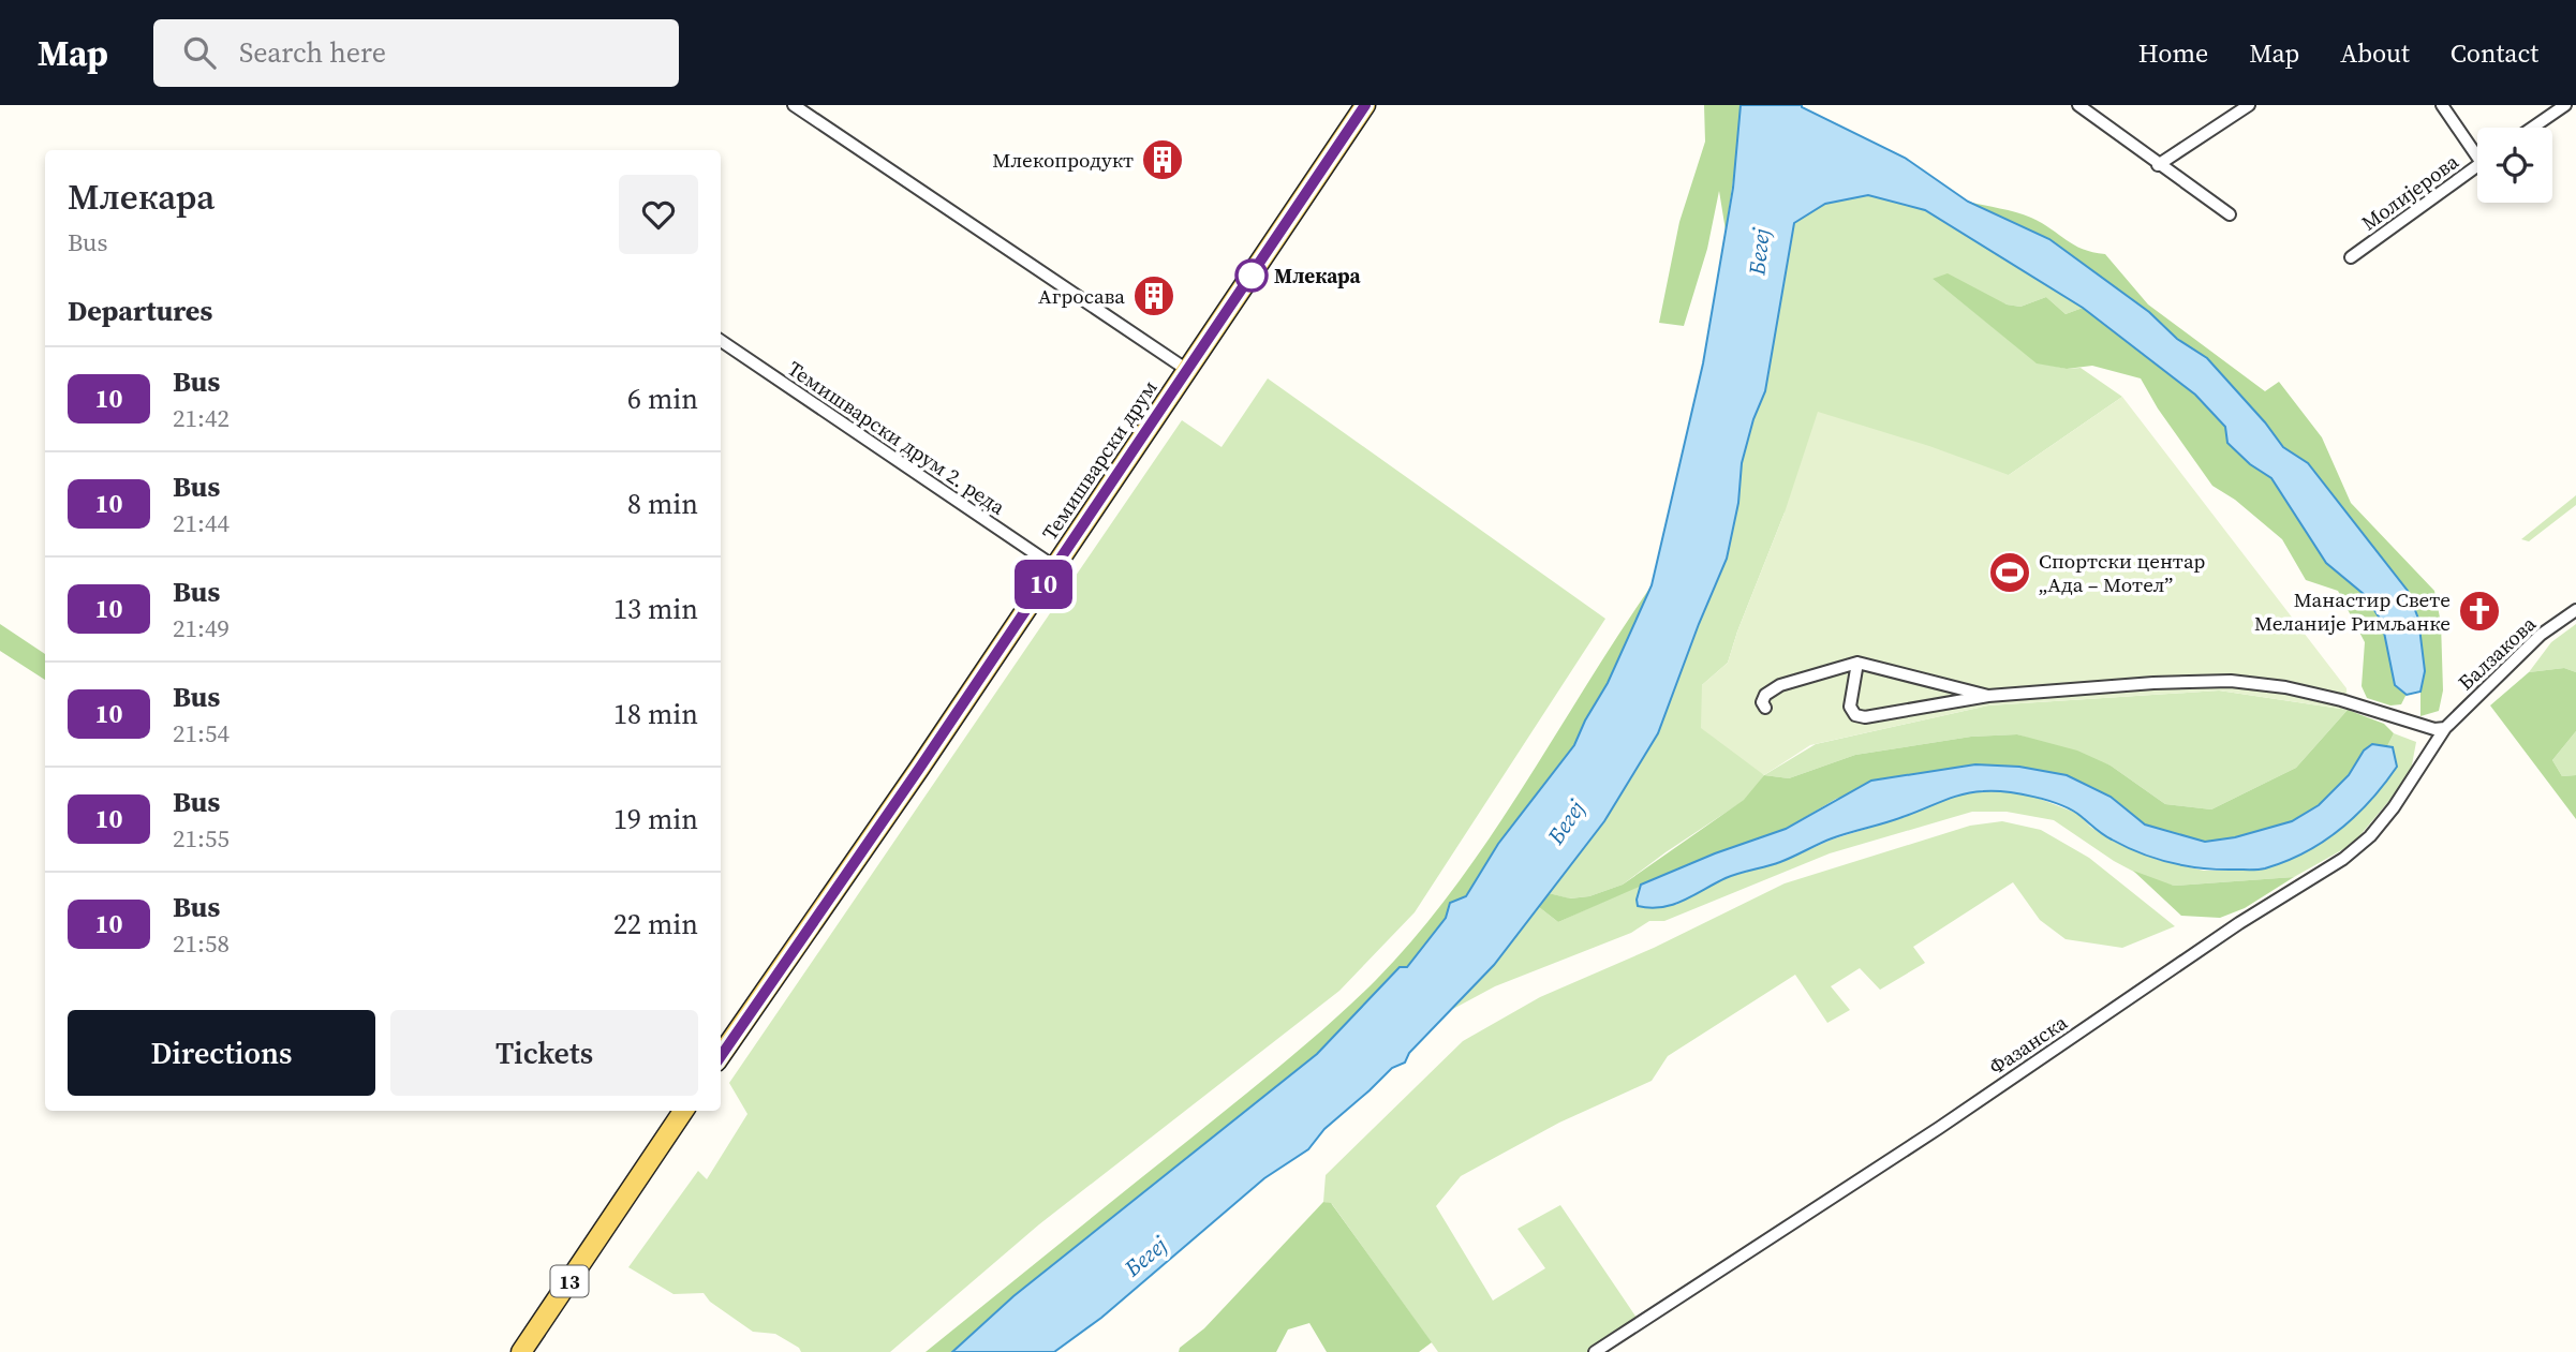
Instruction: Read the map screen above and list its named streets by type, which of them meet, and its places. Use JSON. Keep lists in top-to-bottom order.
{
  "streets": {
    "main road": ["Темишварски друм", "13"],
    "street": [
      "Молијерова",
      "Темишварски друм 2. реда",
      "Балзакова",
      "Фазанска"
    ]
  },
  "crossings": [
    ["Темишварски друм 2. реда", "Темишварски друм"],
    ["Балзакова", "Фазанска"]
  ],
  "water": ["Бегеј"],
  "places": {
    "building": ["Млекопродукт", "Агросава"],
    "other": ["Млекара"],
    "sports": ["Спортски центар „Ада – Мотел”"],
    "church": ["Манастир Свете Меланије Римљанке"]
  },
  "lines": ["bus line 10"],
  "page": {
    "header": "Map",
    "search": "Search here",
    "nav": [
      "Home",
      "Map",
      "About",
      "Contact"
    ],
    "on_map": "10",
    "heading": [
      ["Млекара", "Bus"],
      "Departures"
    ],
    "list": [
      {
        "mark": "10",
        "name": "Bus",
        "note": "21:42",
        "value": "6 min"
      },
      {
        "mark": "10",
        "name": "Bus",
        "note": "21:44",
        "value": "8 min"
      },
      {
        "mark": "10",
        "name": "Bus",
        "note": "21:49",
        "value": "13 min"
      },
      {
        "mark": "10",
        "name": "Bus",
        "note": "21:54",
        "value": "18 min"
      },
      {
        "mark": "10",
        "name": "Bus",
        "note": "21:55",
        "value": "19 min"
      },
      {
        "mark": "10",
        "name": "Bus",
        "note": "21:58",
        "value": "22 min"
      }
    ],
    "buttons": ["Directions", "Tickets"]
  }
}
